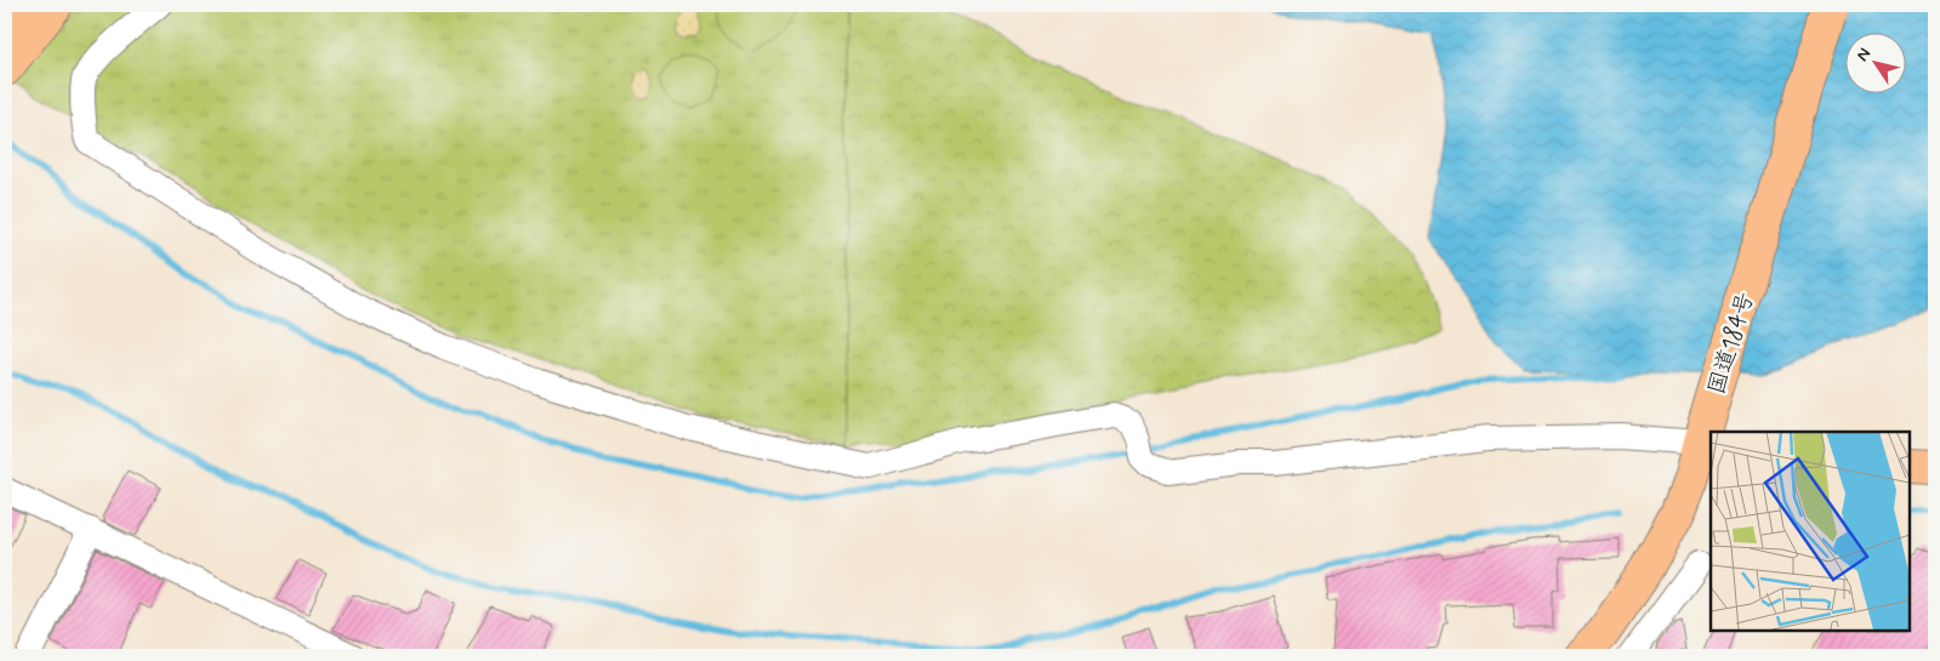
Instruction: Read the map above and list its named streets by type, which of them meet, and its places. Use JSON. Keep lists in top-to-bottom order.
{
  "streets": {
    "main road": ["国道184号"]
  },
  "north": "top left"
}
